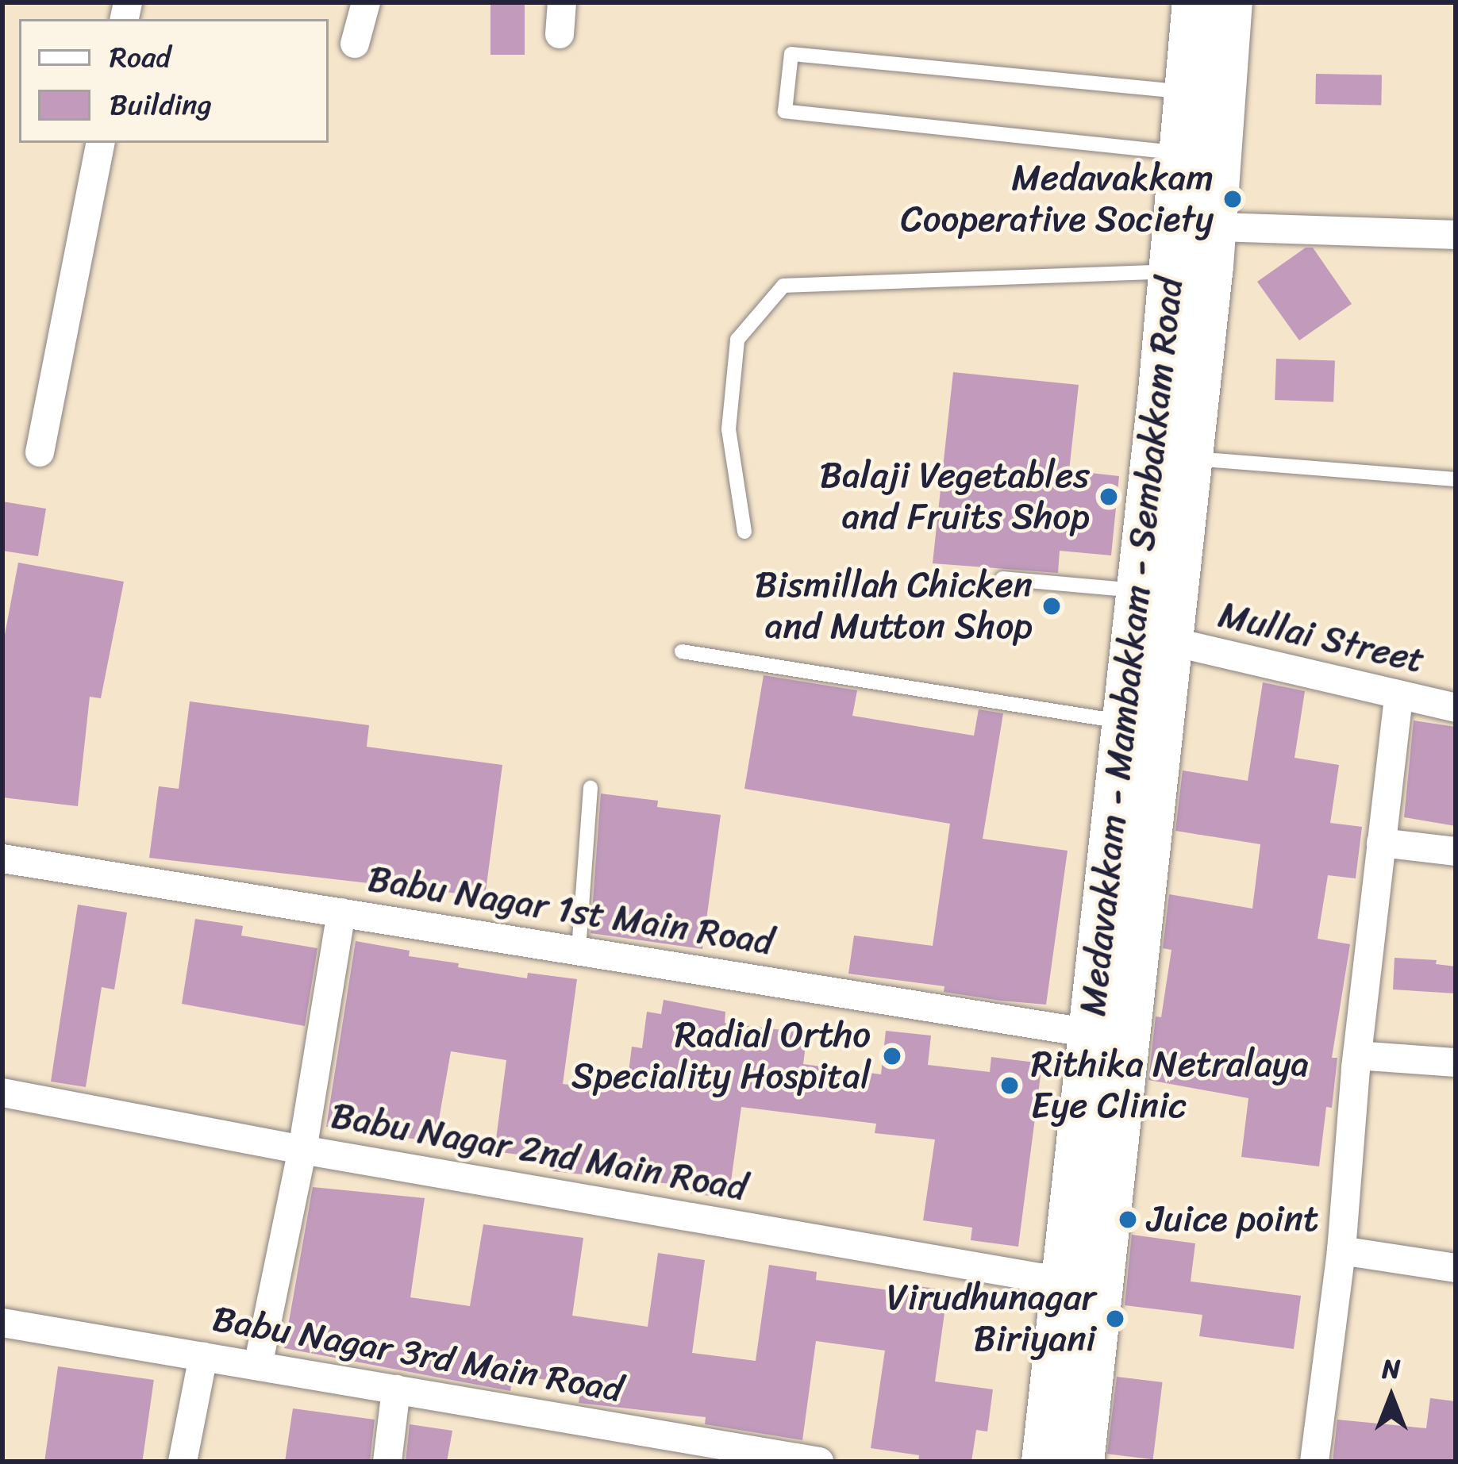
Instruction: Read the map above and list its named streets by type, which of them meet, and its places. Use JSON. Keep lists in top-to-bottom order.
{
  "streets": {
    "main road": ["Medavakkam - Mambakkam - Sembakkam Road"],
    "street": [
      "Mullai Street",
      "Babu Nagar 1st Main Road",
      "Babu Nagar 2nd Main Road",
      "Babu Nagar 3rd Main Road"
    ]
  },
  "crossings": [
    ["Mullai Street", "Medavakkam - Mambakkam - Sembakkam Road"],
    ["Medavakkam - Mambakkam - Sembakkam Road", "Babu Nagar 1st Main Road"],
    ["Medavakkam - Mambakkam - Sembakkam Road", "Babu Nagar 2nd Main Road"]
  ],
  "places": [
    "Medavakkam Cooperative Society",
    "Balaji Vegetables and Fruits Shop",
    "Bismillah Chicken and Mutton Shop",
    "Radial Ortho Speciality Hospital",
    "Rithika Netralaya Eye Clinic",
    "Juice point",
    "Virudhunagar Biriyani"
  ],
  "legend": ["Road", "Building"],
  "north": "top"
}
